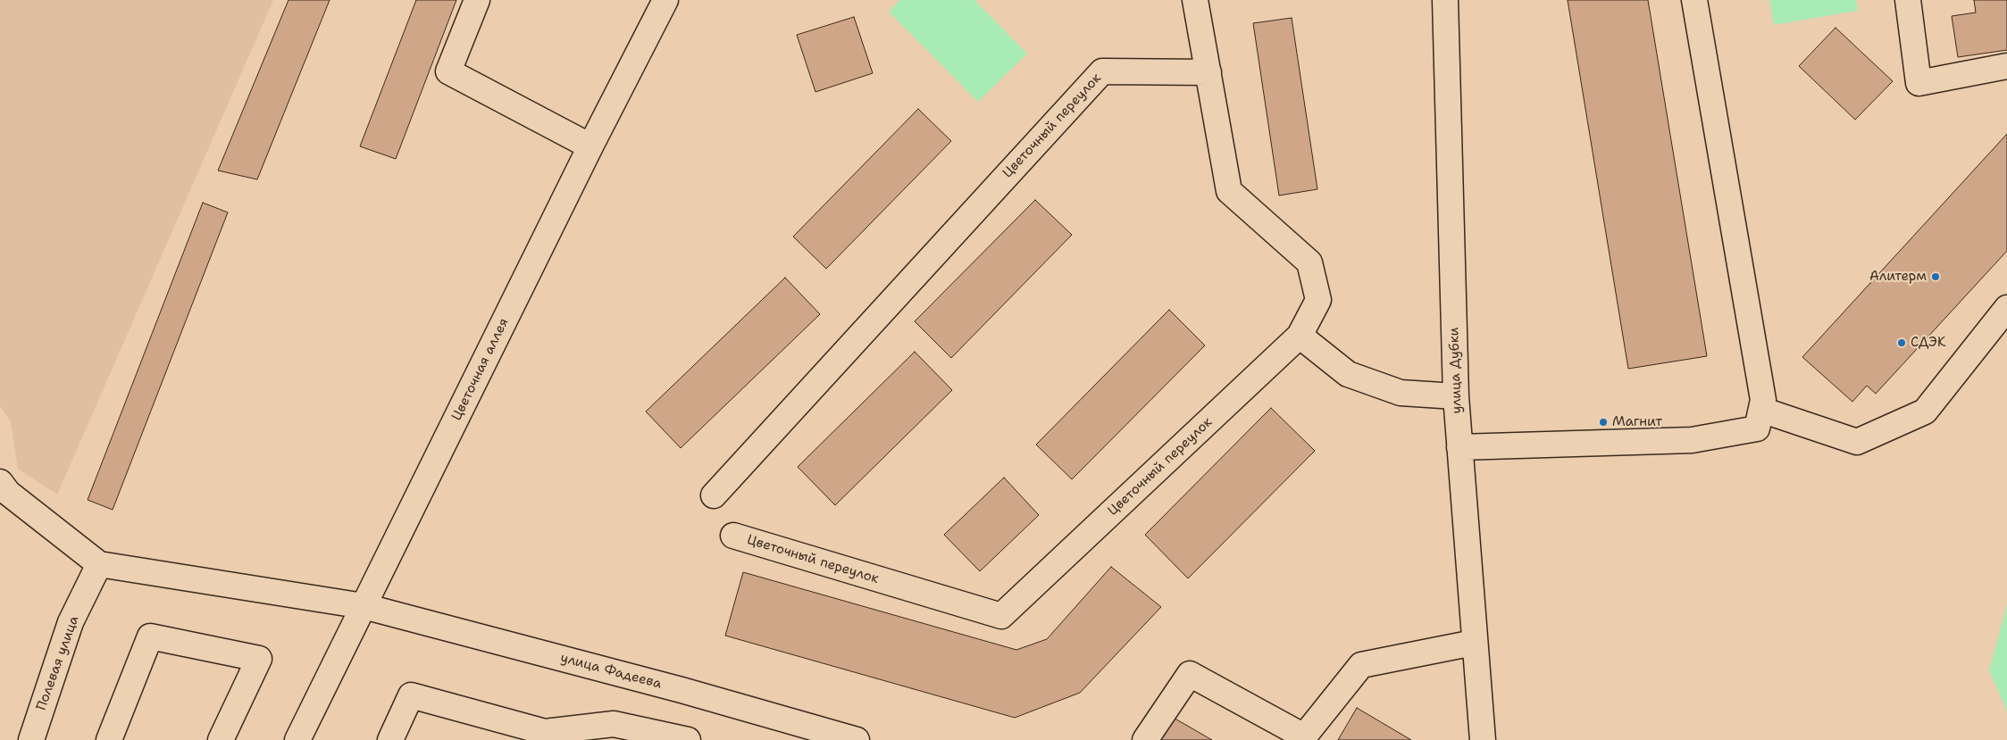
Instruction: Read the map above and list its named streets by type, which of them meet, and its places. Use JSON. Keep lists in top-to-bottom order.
{
  "streets": {
    "street": [
      "Цветочный переулок",
      "Цветочная аллея",
      "улица Дубки",
      "Полевая улица",
      "улица Фадеева"
    ]
  },
  "crossings": [
    ["Цветочная аллея", "улица Фадеева"],
    ["Полевая улица", "улица Фадеева"]
  ],
  "places": ["Алитерм", "СДЭК", "Магнит"]
}
